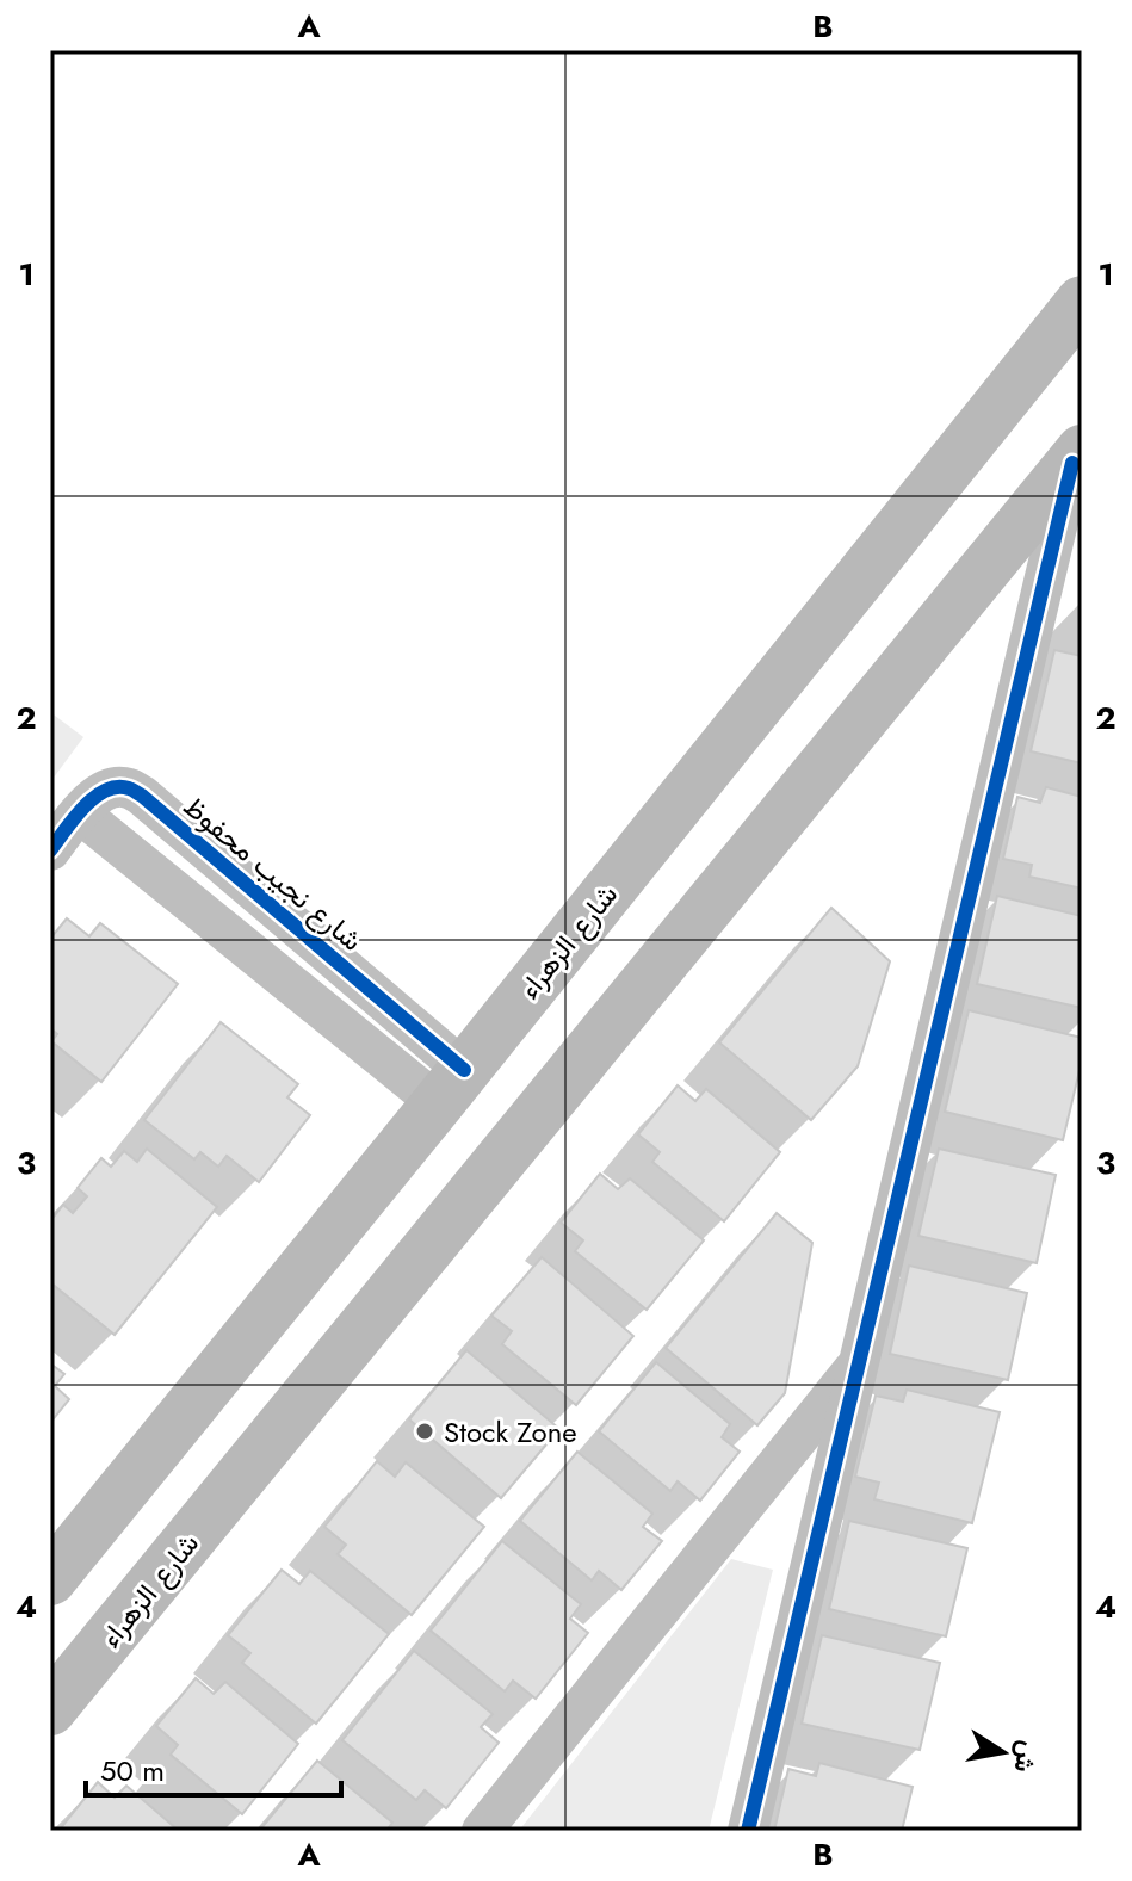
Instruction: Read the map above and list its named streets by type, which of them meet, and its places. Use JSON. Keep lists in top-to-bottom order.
{
  "streets": {
    "main road": ["شارع الزهراء"],
    "street": ["شارع نجيب محفوظ"]
  },
  "crossings": [
    ["شارع نجيب محفوظ", "شارع الزهراء"]
  ],
  "places": ["Stock Zone"],
  "scale_bar": "50 m",
  "north": "right",
  "grid": {
    "columns": ["A", "B"],
    "rows": [
      "1",
      "2",
      "3",
      "4"
    ]
  }
}
